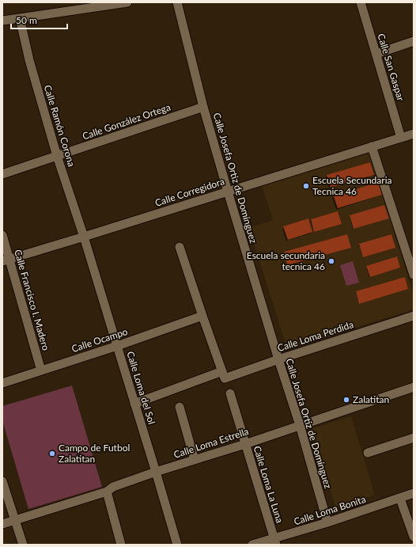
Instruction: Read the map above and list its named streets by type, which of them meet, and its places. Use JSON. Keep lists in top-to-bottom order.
{
  "streets": {
    "street": [
      "Calle San Gaspar",
      "Calle González Ortega",
      "Calle Ramón Corona",
      "Calle Josefa Ortiz de Domínguez",
      "Calle Corregidora",
      "Calle Francisco I. Madero",
      "Calle Loma Perdida",
      "Calle Ocampo",
      "Calle Loma del Sol",
      "Calle Loma Estrella",
      "Calle Loma La Luna",
      "Calle Loma Bonita"
    ]
  },
  "crossings": [
    ["Calle San Gaspar", "Calle Corregidora"],
    ["Calle González Ortega", "Calle Ramón Corona"],
    ["Calle González Ortega", "Calle Josefa Ortiz de Domínguez"],
    ["Calle Ramón Corona", "Calle Corregidora"],
    ["Calle Ramón Corona", "Calle Loma del Sol"],
    ["Calle Josefa Ortiz de Domínguez", "Calle Corregidora"],
    ["Calle Josefa Ortiz de Domínguez", "Calle Loma Perdida"],
    ["Calle Josefa Ortiz de Domínguez", "Calle Loma Estrella"],
    ["Calle Josefa Ortiz de Domínguez", "Calle Loma Bonita"],
    ["Calle Corregidora", "Calle Francisco I. Madero"],
    ["Calle Corregidora", "Calle Loma del Sol"],
    ["Calle Francisco I. Madero", "Calle Ocampo"],
    ["Calle Loma Perdida", "Calle Loma del Sol"],
    ["Calle Ocampo", "Calle Loma del Sol"],
    ["Calle Loma del Sol", "Calle Loma Estrella"],
    ["Calle Loma Estrella", "Calle Loma La Luna"],
    ["Calle Loma La Luna", "Calle Loma Bonita"]
  ],
  "places": [
    "Escuela Secundaria Tecnica 46",
    "Escuela secundaria tecnica 46",
    "Zalatitan",
    "Campo de Futbol Zalatitan"
  ],
  "scale_bar": "50 m"
}
